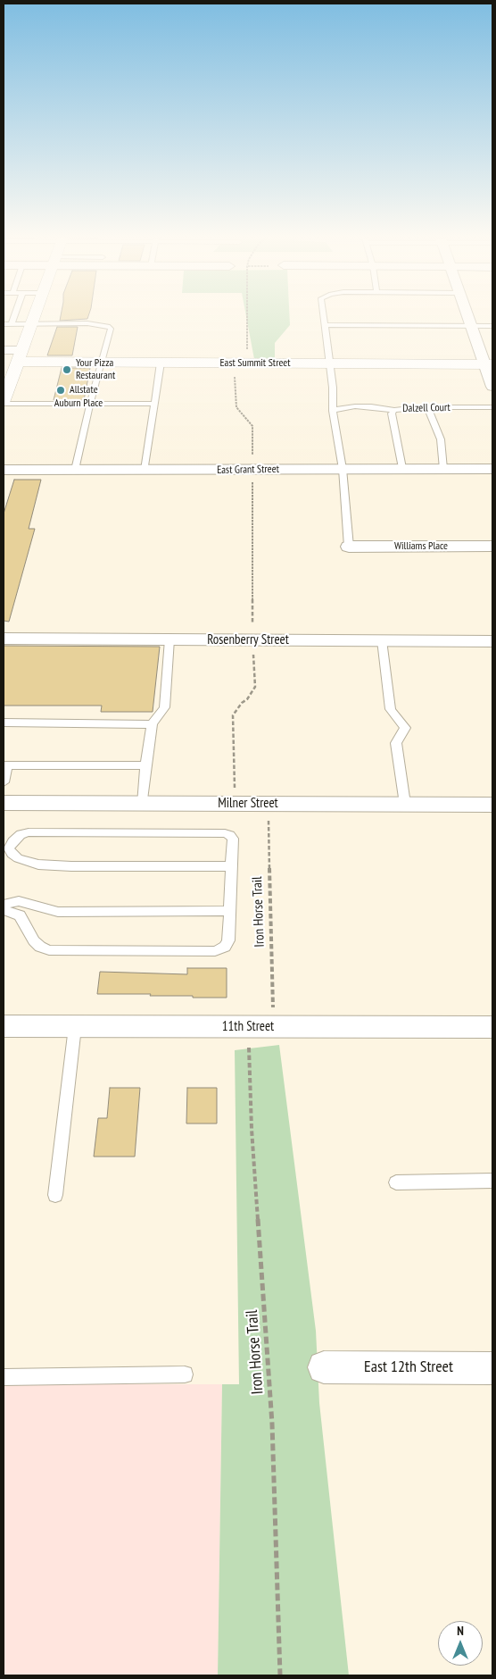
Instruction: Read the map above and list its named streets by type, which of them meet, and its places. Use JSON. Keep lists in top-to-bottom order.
{
  "streets": {
    "street": [
      "East Summit Street",
      "East Grant Street",
      "Williams Place",
      "Rosenberry Street",
      "Milner Street",
      "11th Street",
      "East 12th Street"
    ],
    "lane": ["Auburn Place", "Dalzell Court"],
    "path": ["Iron Horse Trail"]
  },
  "crossings": [
    ["Dalzell Court", "East Grant Street"],
    ["Milner Street", "Iron Horse Trail"],
    ["Iron Horse Trail", "11th Street"]
  ],
  "places": ["Your Pizza Restaurant", "Allstate"],
  "north": "top"
}
